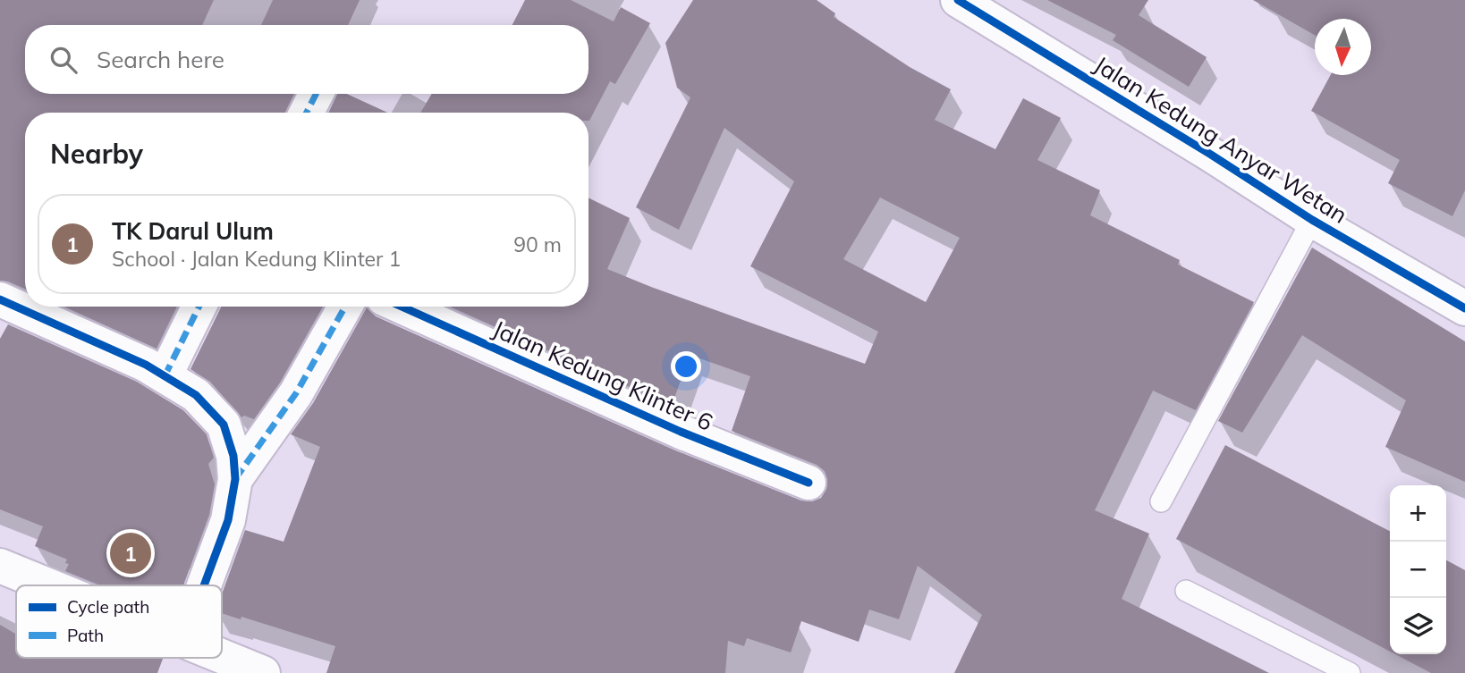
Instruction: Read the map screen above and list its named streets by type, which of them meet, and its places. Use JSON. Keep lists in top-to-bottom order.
{
  "streets": {
    "street": ["Jalan Kedung Anyar Wetan", "Jalan Kedung Klinter 6"]
  },
  "legend": ["Cycle path", "Path"],
  "north": "bottom",
  "page": {
    "search": "Search here",
    "heading": "Nearby",
    "list": [
      {
        "mark": "1",
        "name": "TK Darul Ulum",
        "note": "School · Jalan Kedung Klinter 1",
        "value": "90 m"
      }
    ],
    "map_buttons": ["+", "−"],
    "pins": "1"
  }
}
